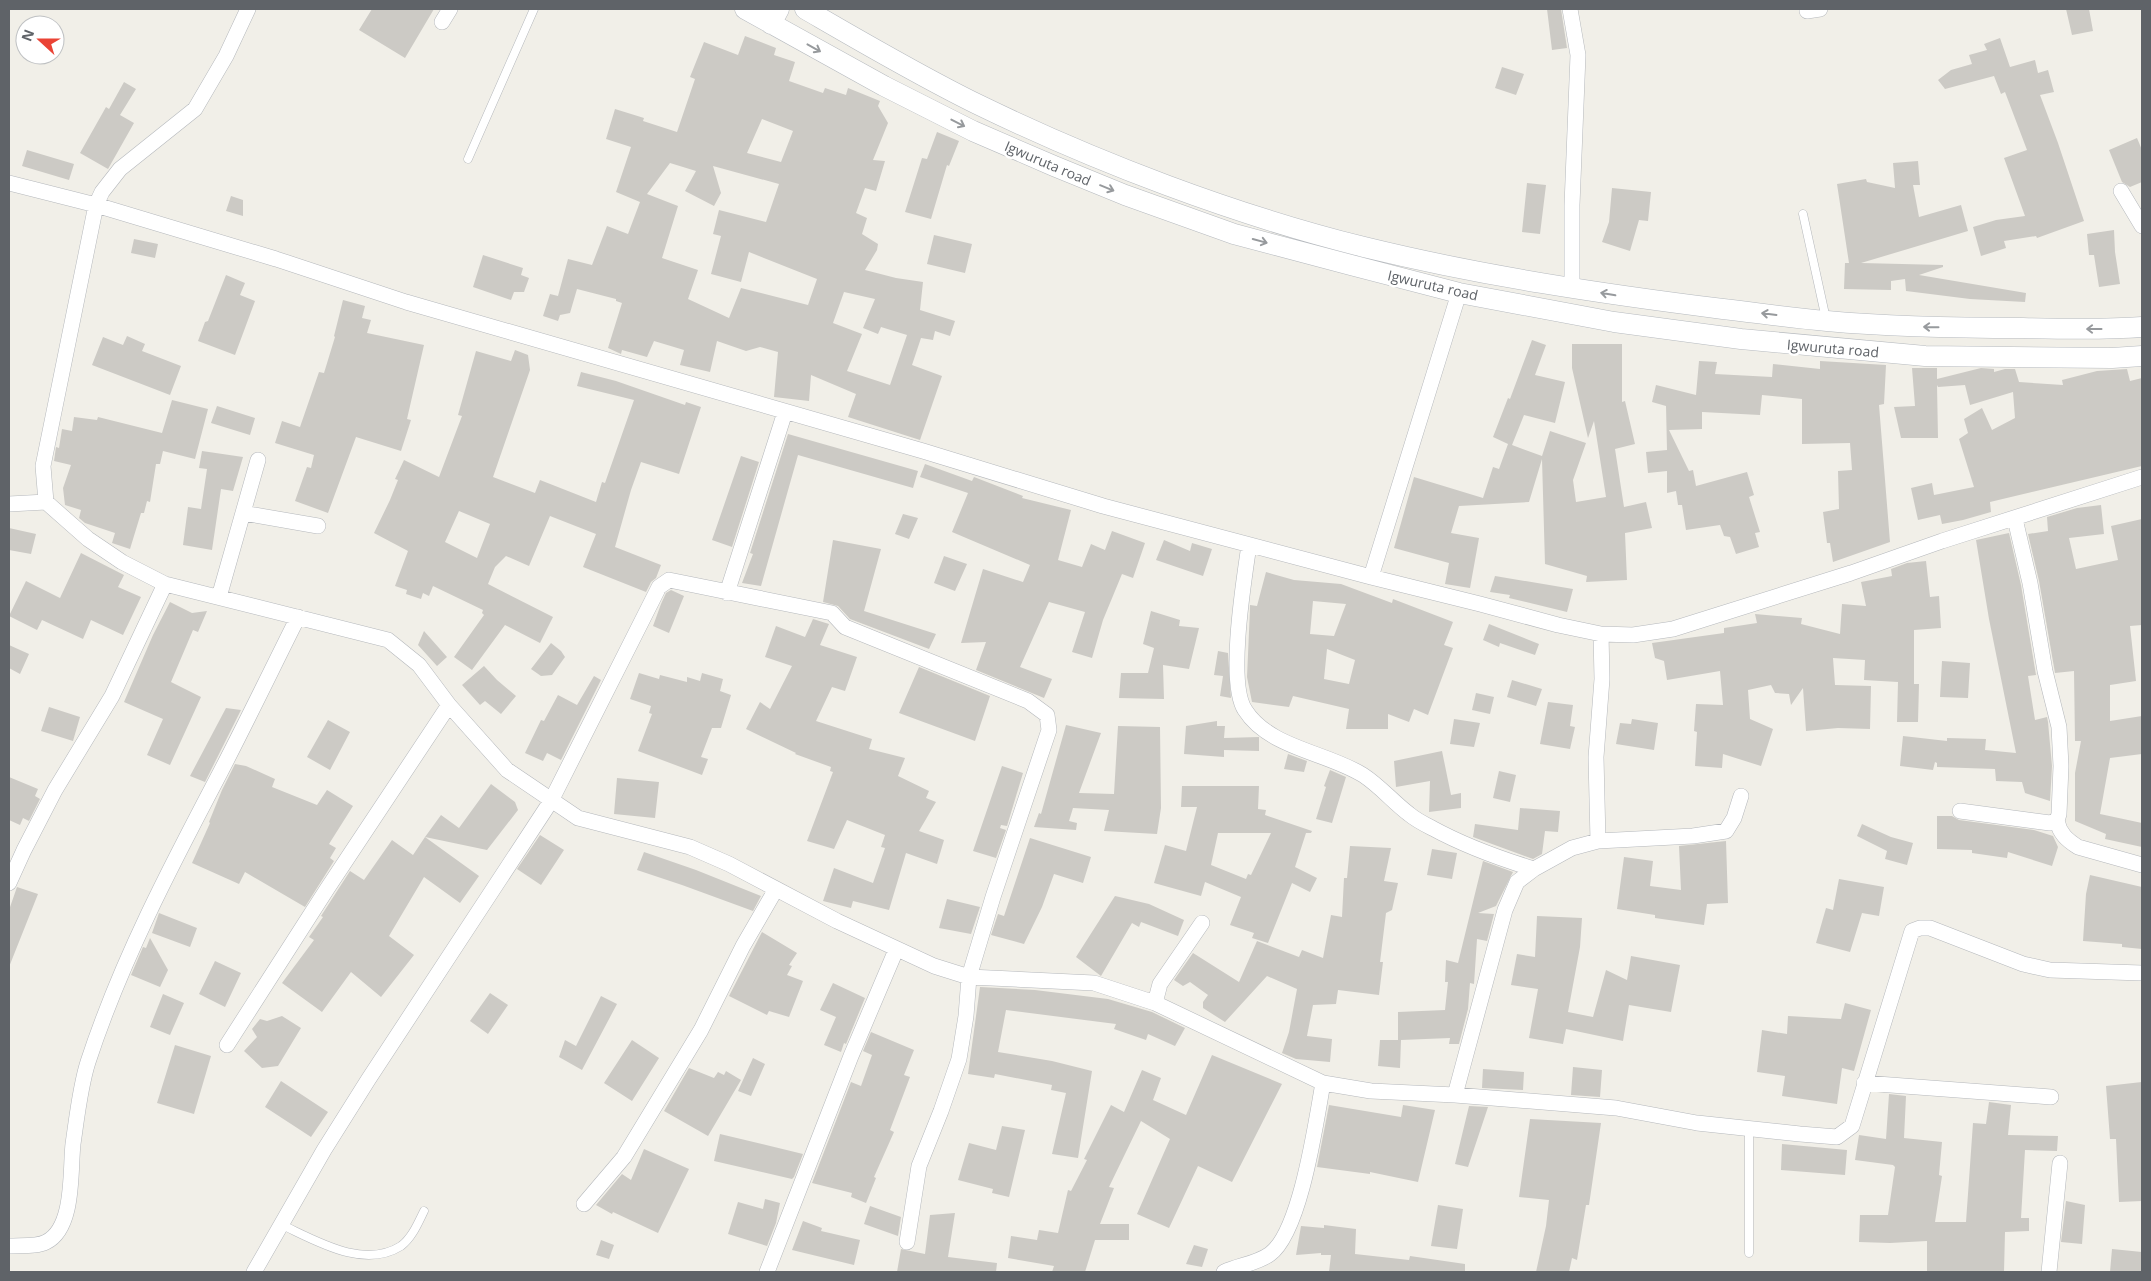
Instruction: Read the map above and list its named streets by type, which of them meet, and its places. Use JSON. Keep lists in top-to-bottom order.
{
  "streets": {
    "main road": ["Igwuruta road"]
  },
  "north": "left"
}
